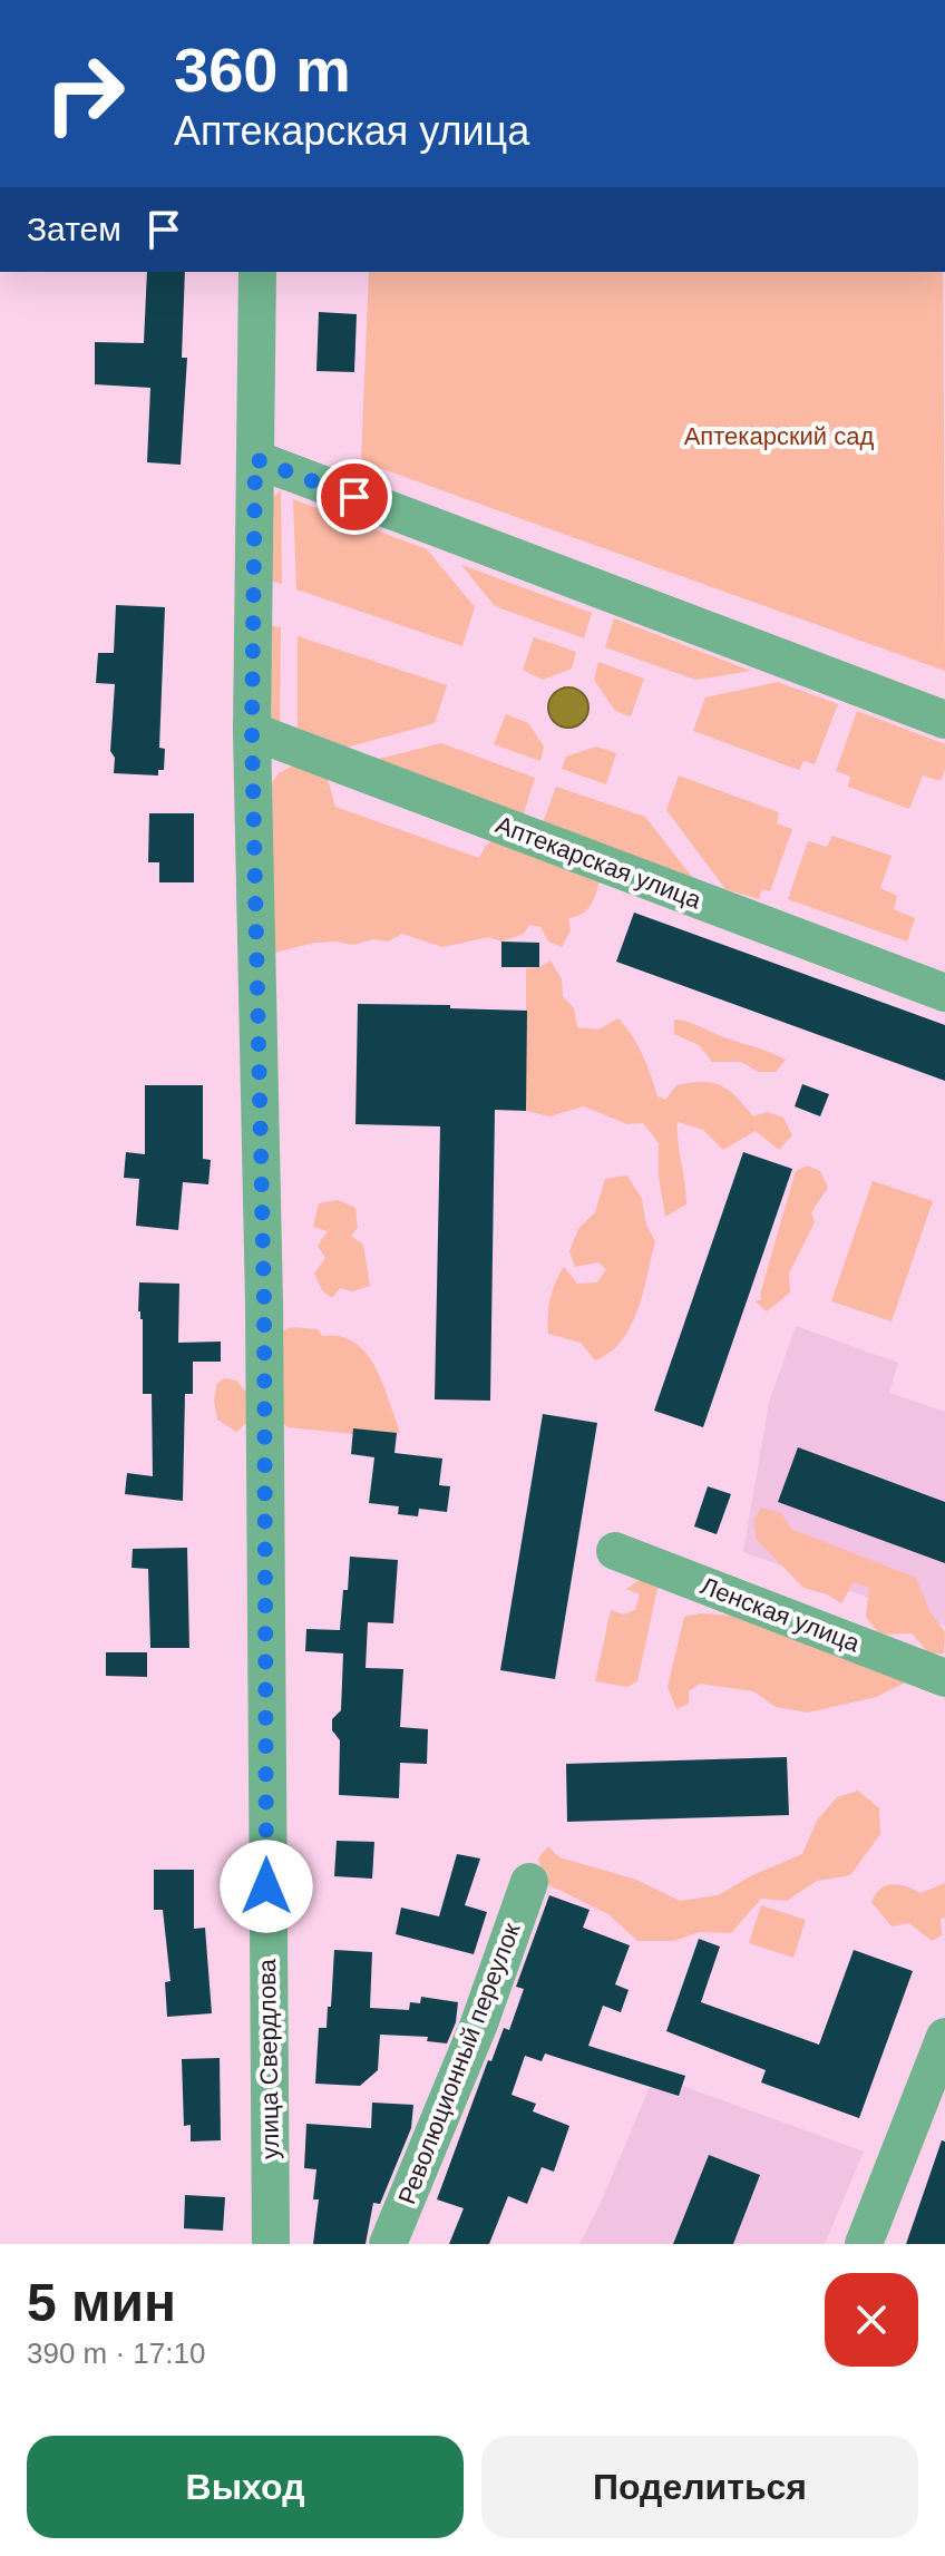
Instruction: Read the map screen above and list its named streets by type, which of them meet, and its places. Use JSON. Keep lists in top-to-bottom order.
{
  "streets": {
    "street": [
      "Аптекарская улица",
      "Ленская улица",
      "улица Свердлова",
      "Революционный переулок"
    ]
  },
  "crossings": [
    ["Аптекарская улица", "улица Свердлова"]
  ],
  "parks": ["Аптекарский сад"],
  "page": {
    "turn": ["360 m", "Аптекарская улица"],
    "then": "Затем",
    "heading": ["5 мин", "390 m · 17:10"],
    "buttons": ["Выход", "Поделиться"]
  }
}
